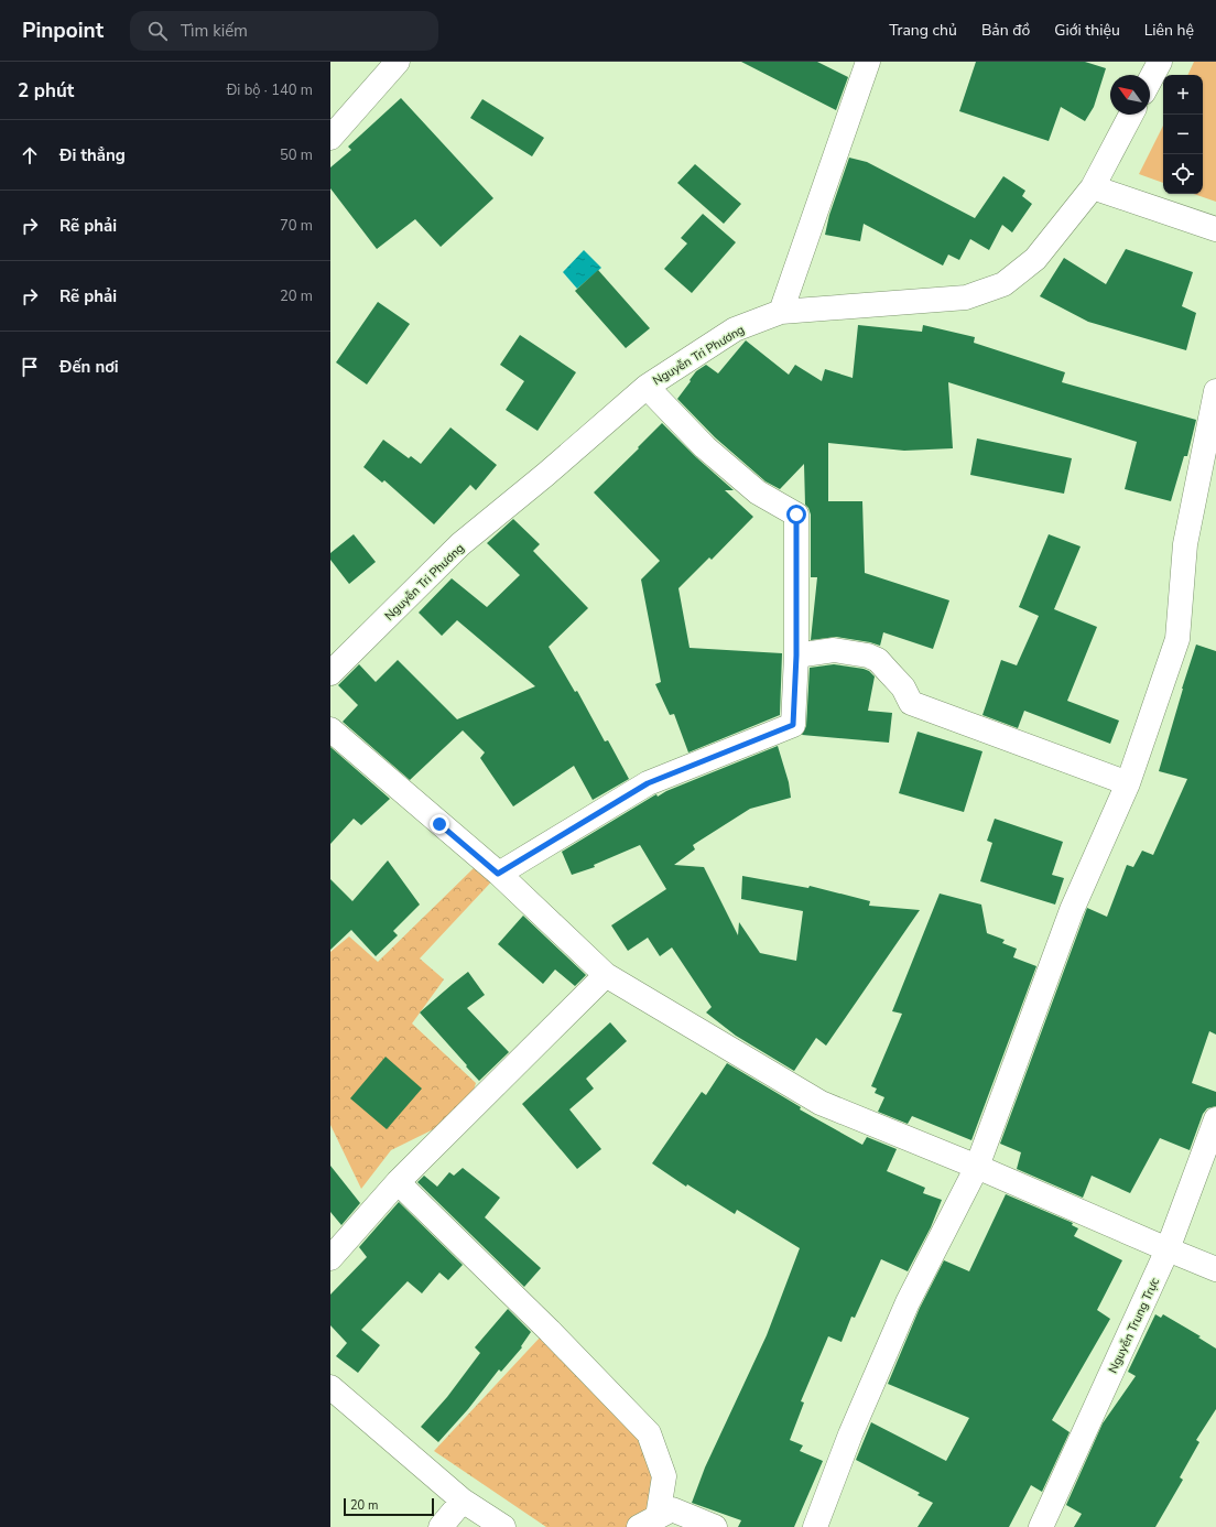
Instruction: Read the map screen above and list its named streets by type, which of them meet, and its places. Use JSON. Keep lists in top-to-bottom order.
{
  "streets": {
    "street": ["Nguyễn Tri Phương", "Nguyễn Trung Trực"]
  },
  "scale_bar": "20 m",
  "north": "top left",
  "page": {
    "header": "Pinpoint",
    "search": "Tìm kiếm",
    "nav": [
      "Trang chủ",
      "Bản đồ",
      "Giới thiệu",
      "Liên hệ"
    ],
    "heading": ["2 phút", "Đi bộ · 140 m"],
    "map_buttons": ["+", "−"],
    "list": [
      ["Đi thẳng", "50 m"],
      ["Rẽ phải", "70 m"],
      ["Rẽ phải", "20 m"],
      "Đến nơi"
    ],
    "scale": "20 m"
  }
}
